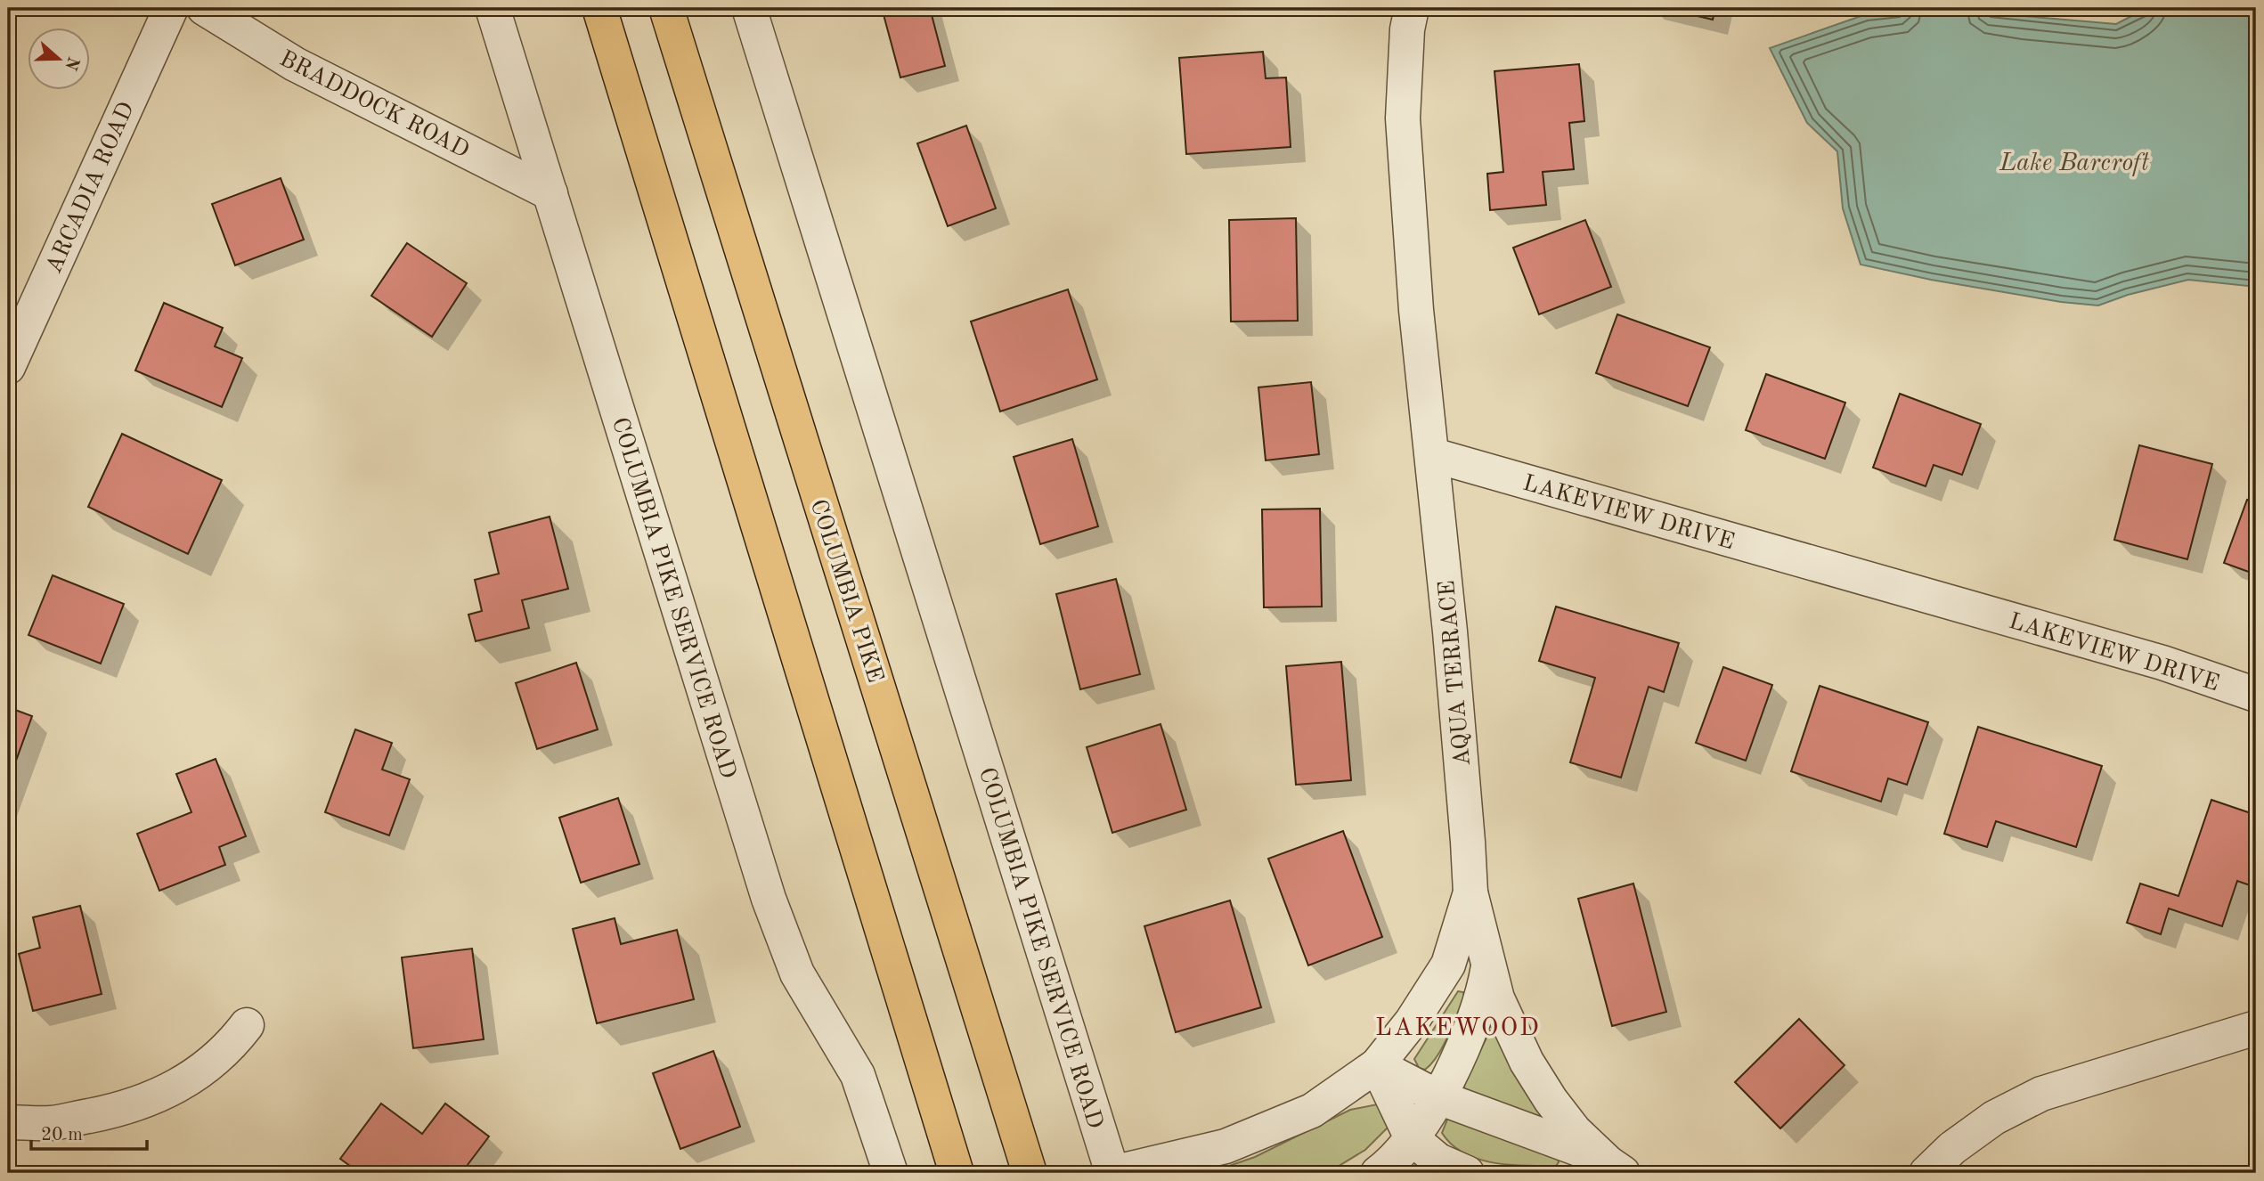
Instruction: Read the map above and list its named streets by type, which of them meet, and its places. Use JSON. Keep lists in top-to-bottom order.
{
  "streets": {
    "main road": ["COLUMBIA PIKE"],
    "street": [
      "BRADDOCK ROAD",
      "ARCADIA ROAD",
      "LAKEVIEW DRIVE",
      "COLUMBIA PIKE SERVICE ROAD",
      "AQUA TERRACE"
    ]
  },
  "crossings": [
    ["BRADDOCK ROAD", "COLUMBIA PIKE SERVICE ROAD"],
    ["LAKEVIEW DRIVE", "AQUA TERRACE"],
    ["COLUMBIA PIKE SERVICE ROAD", "AQUA TERRACE"]
  ],
  "districts": ["LAKEWOOD"],
  "water": ["Lake Barcroft"],
  "scale_bar": "20 m",
  "north": "right"
}
